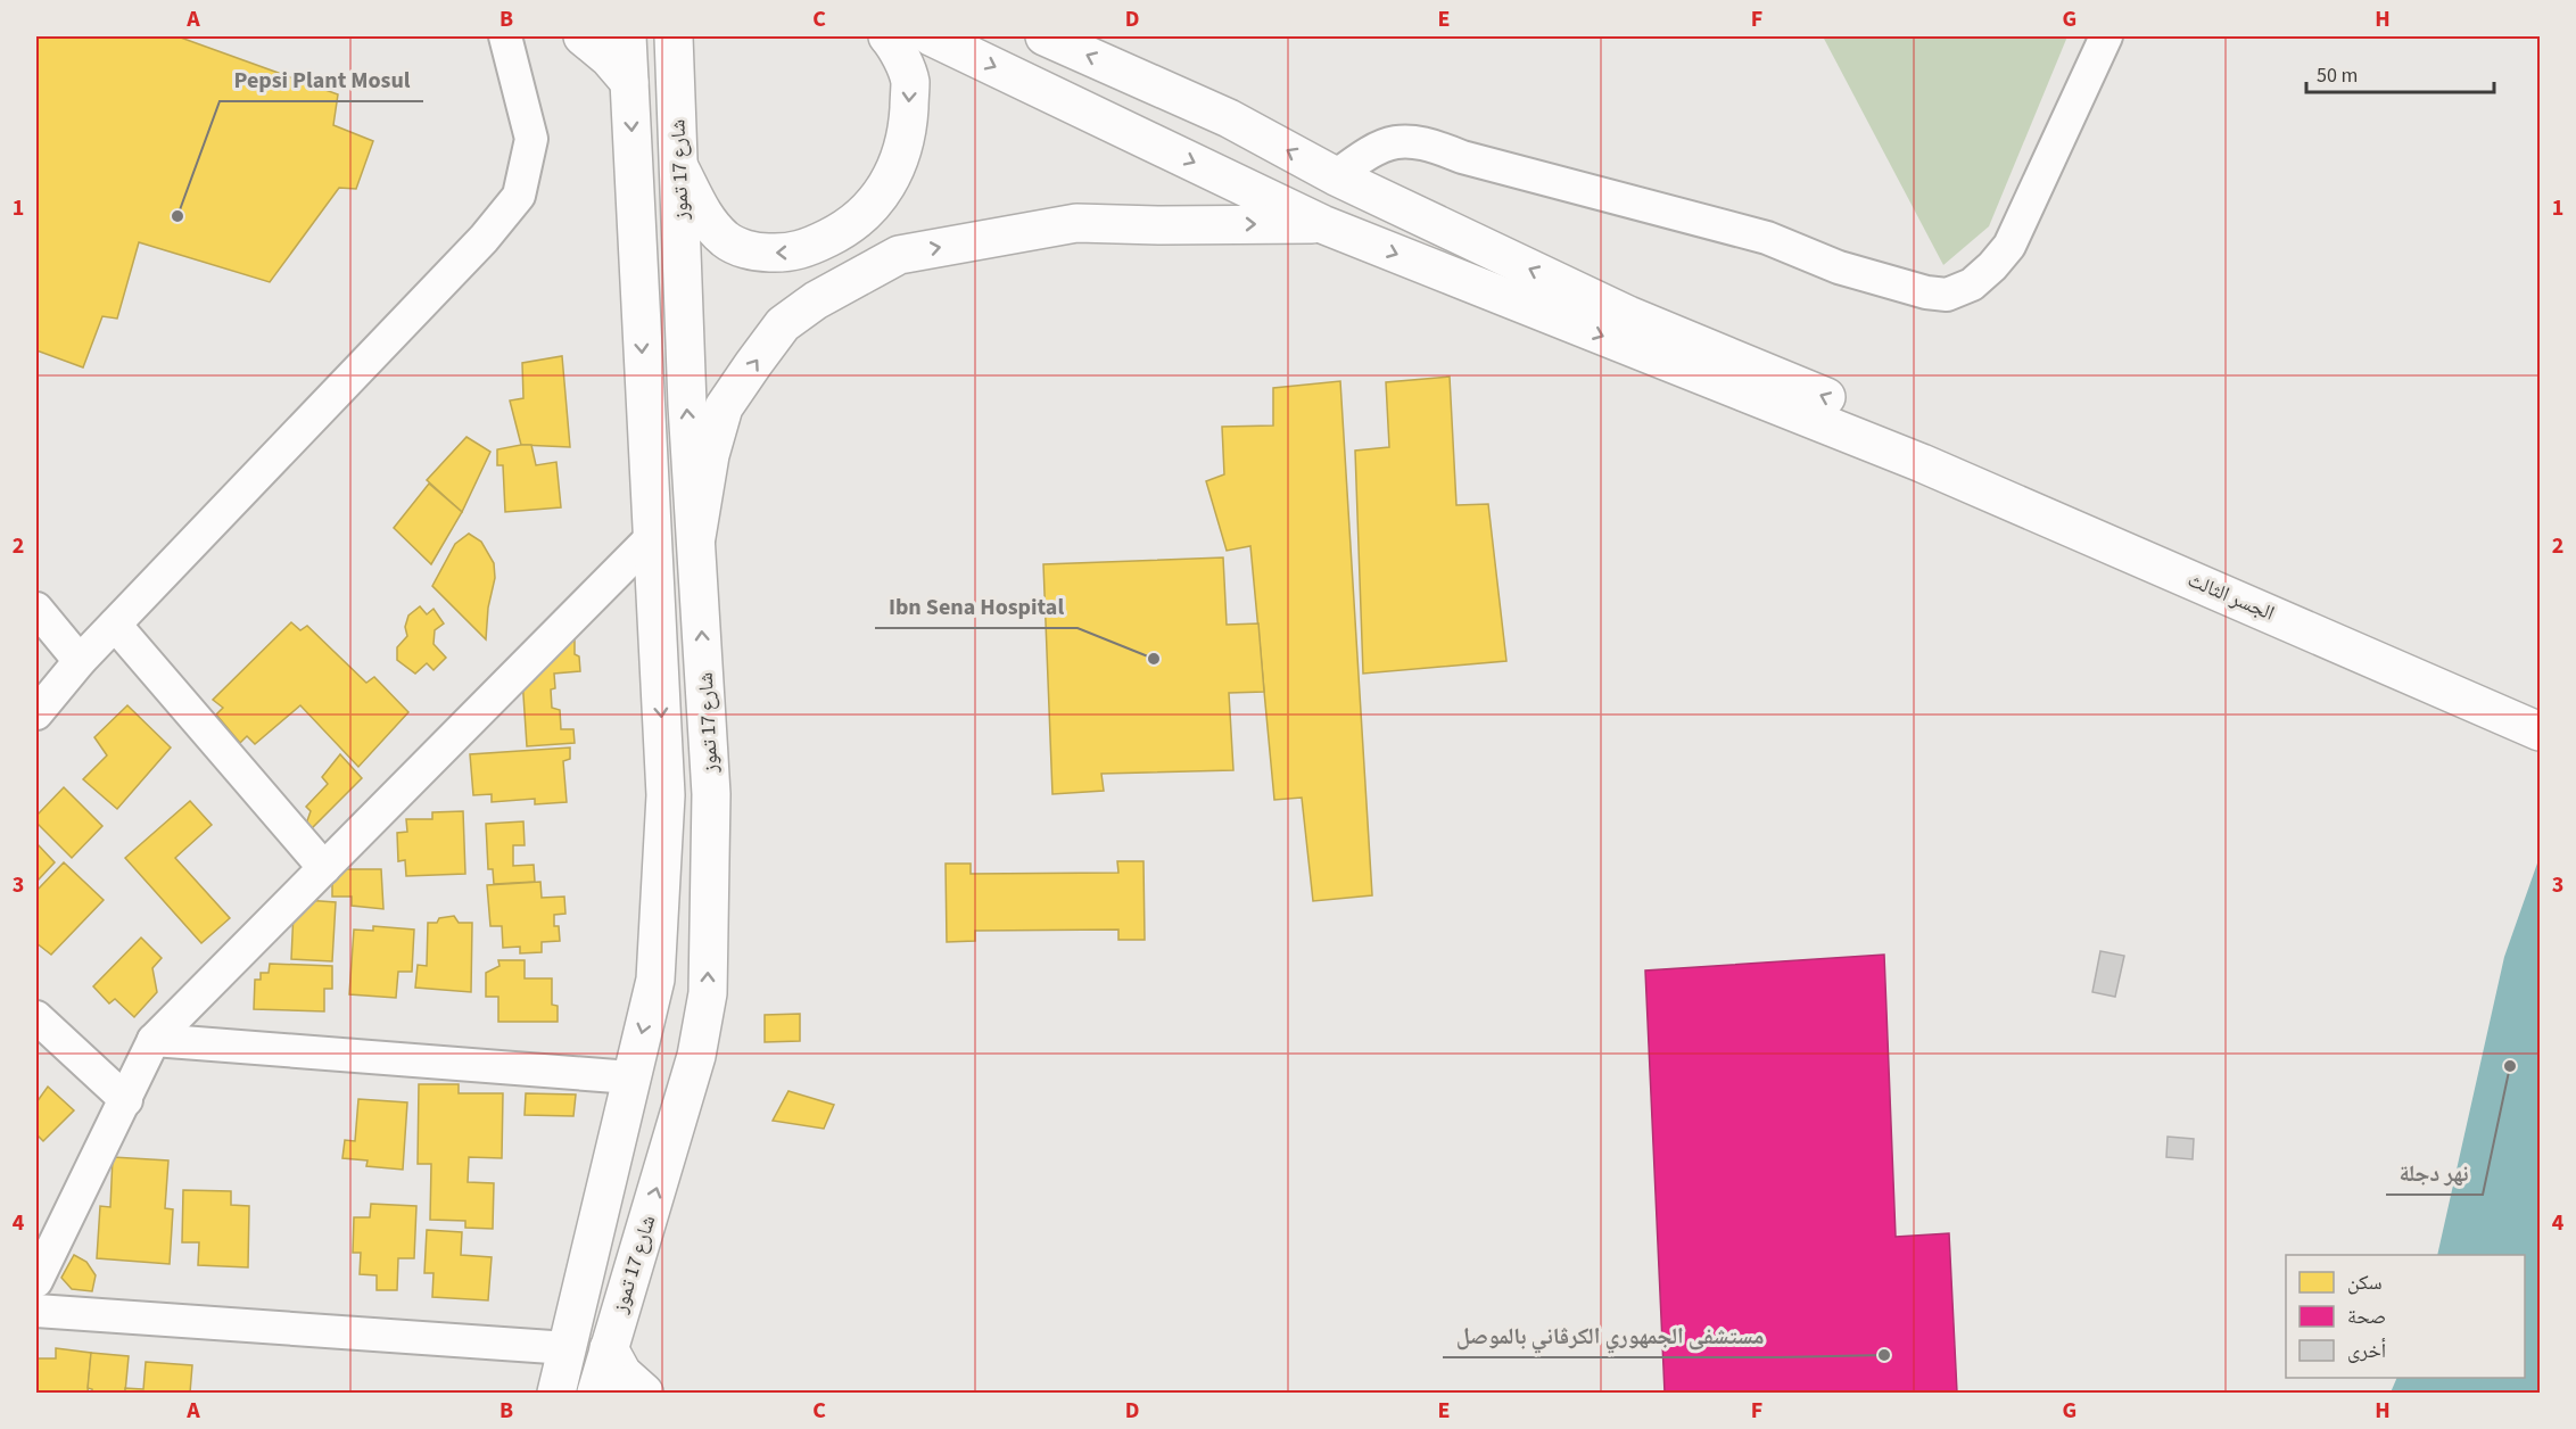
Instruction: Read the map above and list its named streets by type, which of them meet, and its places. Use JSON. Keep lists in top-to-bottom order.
{
  "streets": {
    "main road": ["شارع 17 تموز", "الجسر الثالث"]
  },
  "places": [
    "Pepsi Plant Mosul",
    "Ibn Sena Hospital",
    "نهر دجلة",
    "مستشفى الجمهوري الكرڤاني بالموصل"
  ],
  "legend": ["سكن", "صحة", "أخرى"],
  "scale_bar": "50 m",
  "grid": {
    "columns": [
      "A",
      "B",
      "C",
      "D",
      "E",
      "F",
      "G",
      "H"
    ],
    "rows": [
      "1",
      "2",
      "3",
      "4"
    ]
  }
}
